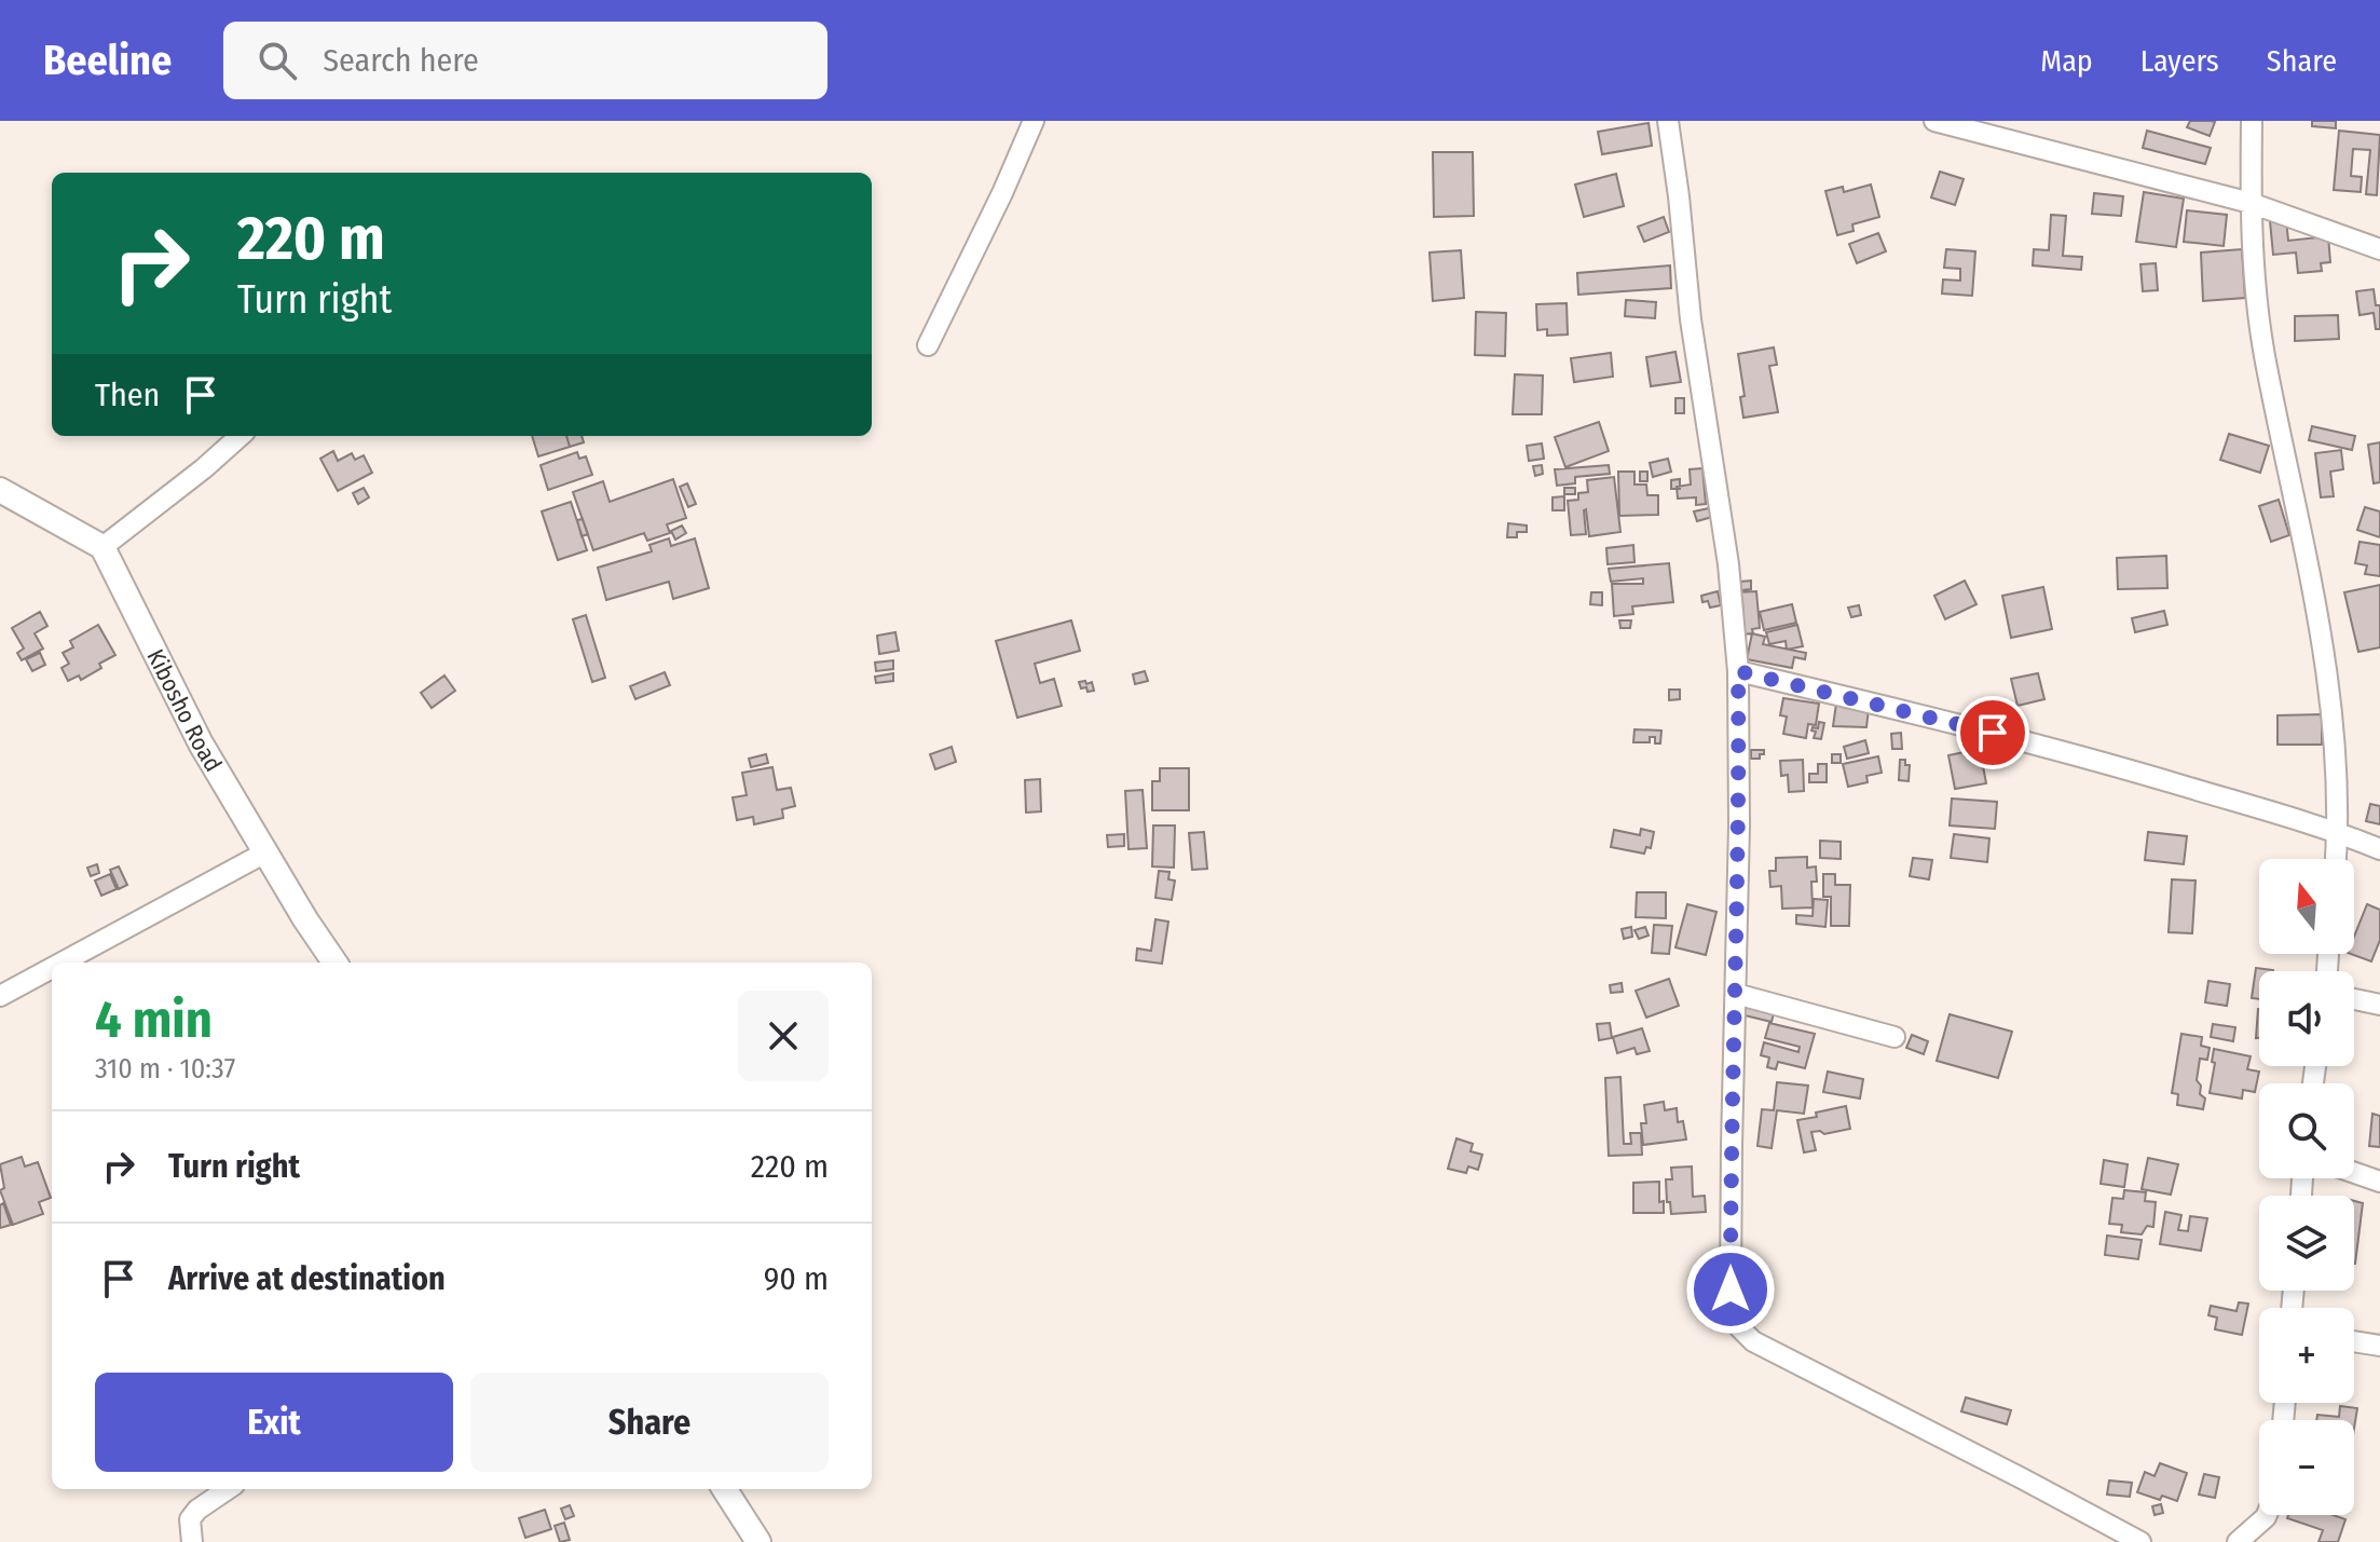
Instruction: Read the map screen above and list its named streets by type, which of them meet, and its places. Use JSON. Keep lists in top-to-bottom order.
{
  "streets": {
    "main road": ["Kibosho Road"]
  },
  "north": "top",
  "page": {
    "header": "Beeline",
    "search": "Search here",
    "nav": ["Map", "Layers", "Share"],
    "turn": ["220 m", "Turn right"],
    "then": "Then",
    "map_buttons": ["+", "−"],
    "heading": ["4 min", "310 m · 10:37"],
    "list": [
      {
        "name": "Turn right",
        "value": "220 m"
      },
      {
        "name": "Arrive at destination",
        "value": "90 m"
      }
    ],
    "buttons": ["Exit", "Share"]
  }
}
